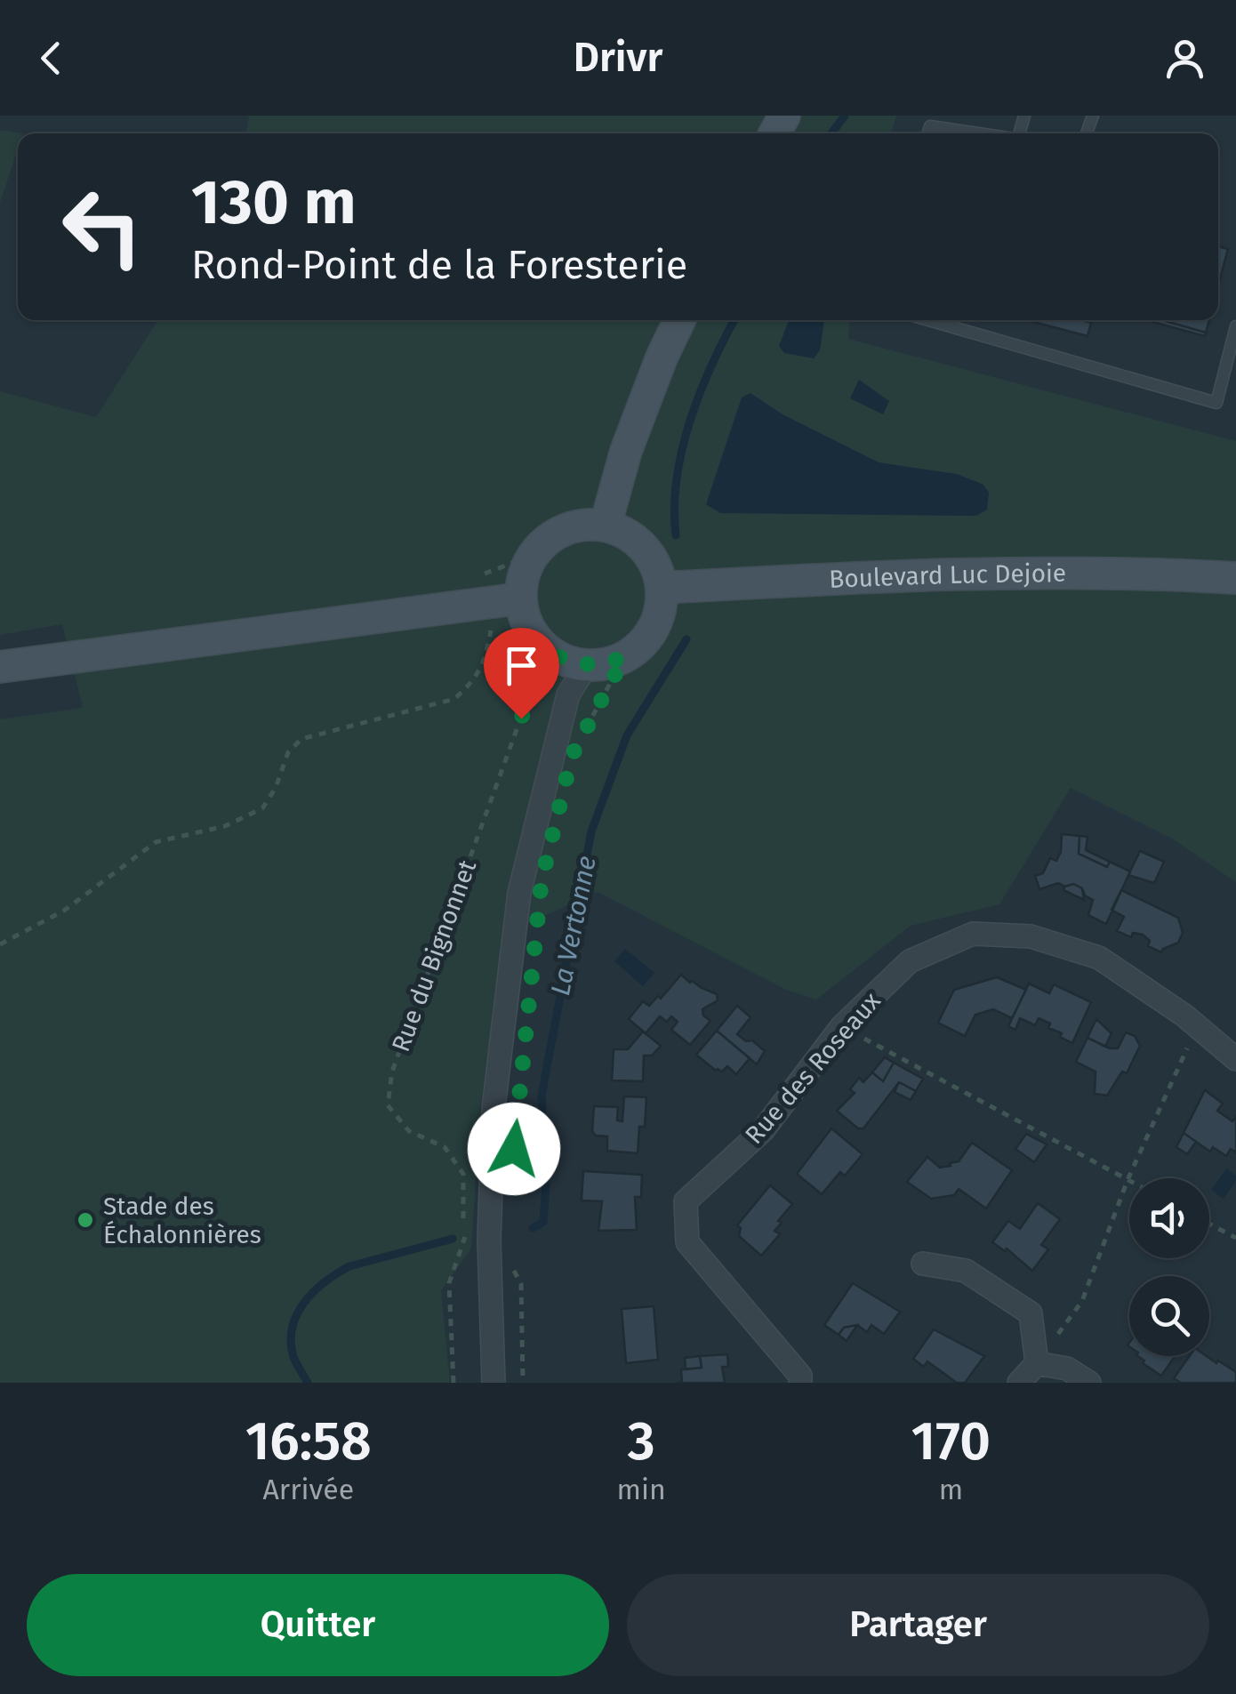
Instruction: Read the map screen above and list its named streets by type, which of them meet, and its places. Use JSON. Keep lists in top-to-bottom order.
{
  "streets": {
    "main road": ["Boulevard Luc Dejoie"],
    "street": ["Rue des Roseaux"],
    "path": ["Rue du Bignonnet"]
  },
  "crossings": [
    ["Boulevard Luc Dejoie", "Rue du Bignonnet"]
  ],
  "water": ["La Vertonne"],
  "places": ["Stade des Échalonnières"],
  "page": {
    "header": "Drivr",
    "turn": ["130 m", "Rond-Point de la Foresterie"],
    "eta": [
      "16:58",
      "Arrivée",
      "3",
      "min",
      "170",
      "m"
    ],
    "buttons": ["Quitter", "Partager"]
  }
}
